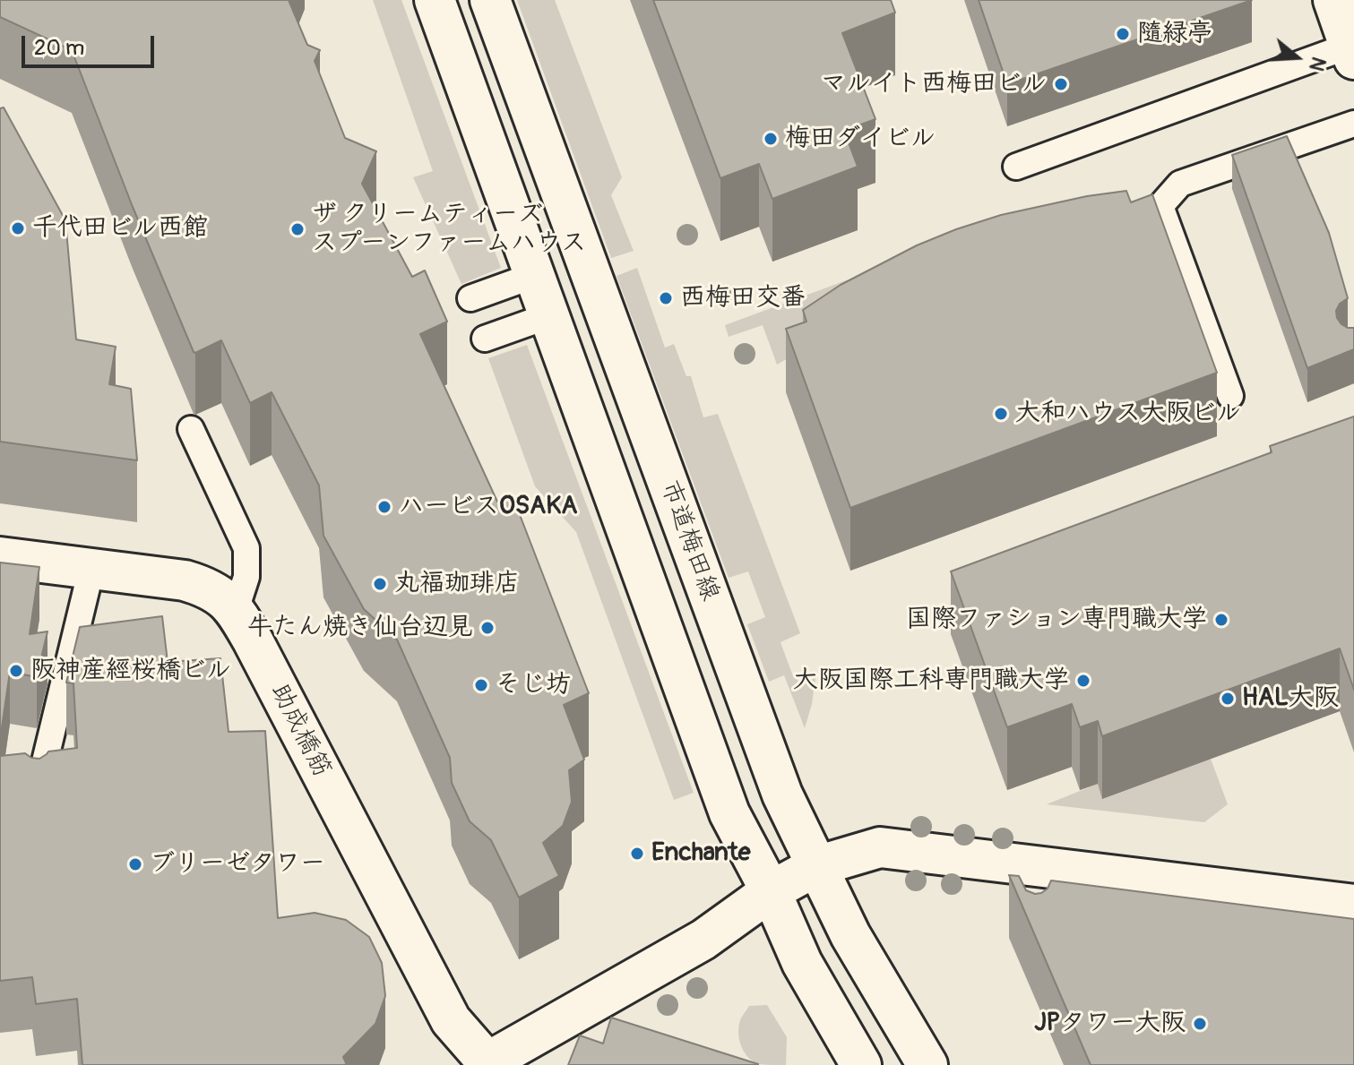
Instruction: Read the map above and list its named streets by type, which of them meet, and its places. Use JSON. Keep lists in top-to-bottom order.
{
  "streets": {
    "street": ["市道梅田線", "助成橋筋"]
  },
  "places": [
    "隨緑亭",
    "マルイト西梅田ビル",
    "梅田ダイビル",
    "千代田ビル西館",
    "ザ クリームティーズ スプーンファームハウス",
    "西梅田交番",
    "大和ハウス大阪ビル",
    "ハービスOSAKA",
    "丸福珈琲店",
    "国際ファション専門職大学",
    "牛たん焼き仙台辺見",
    "阪神産經桜橋ビル",
    "大阪国際工科専門職大学",
    "そじ坊",
    "HAL大阪",
    "Enchante",
    "ブリーゼタワー",
    "JPタワー大阪"
  ],
  "scale_bar": "20 m",
  "north": "right"
}
